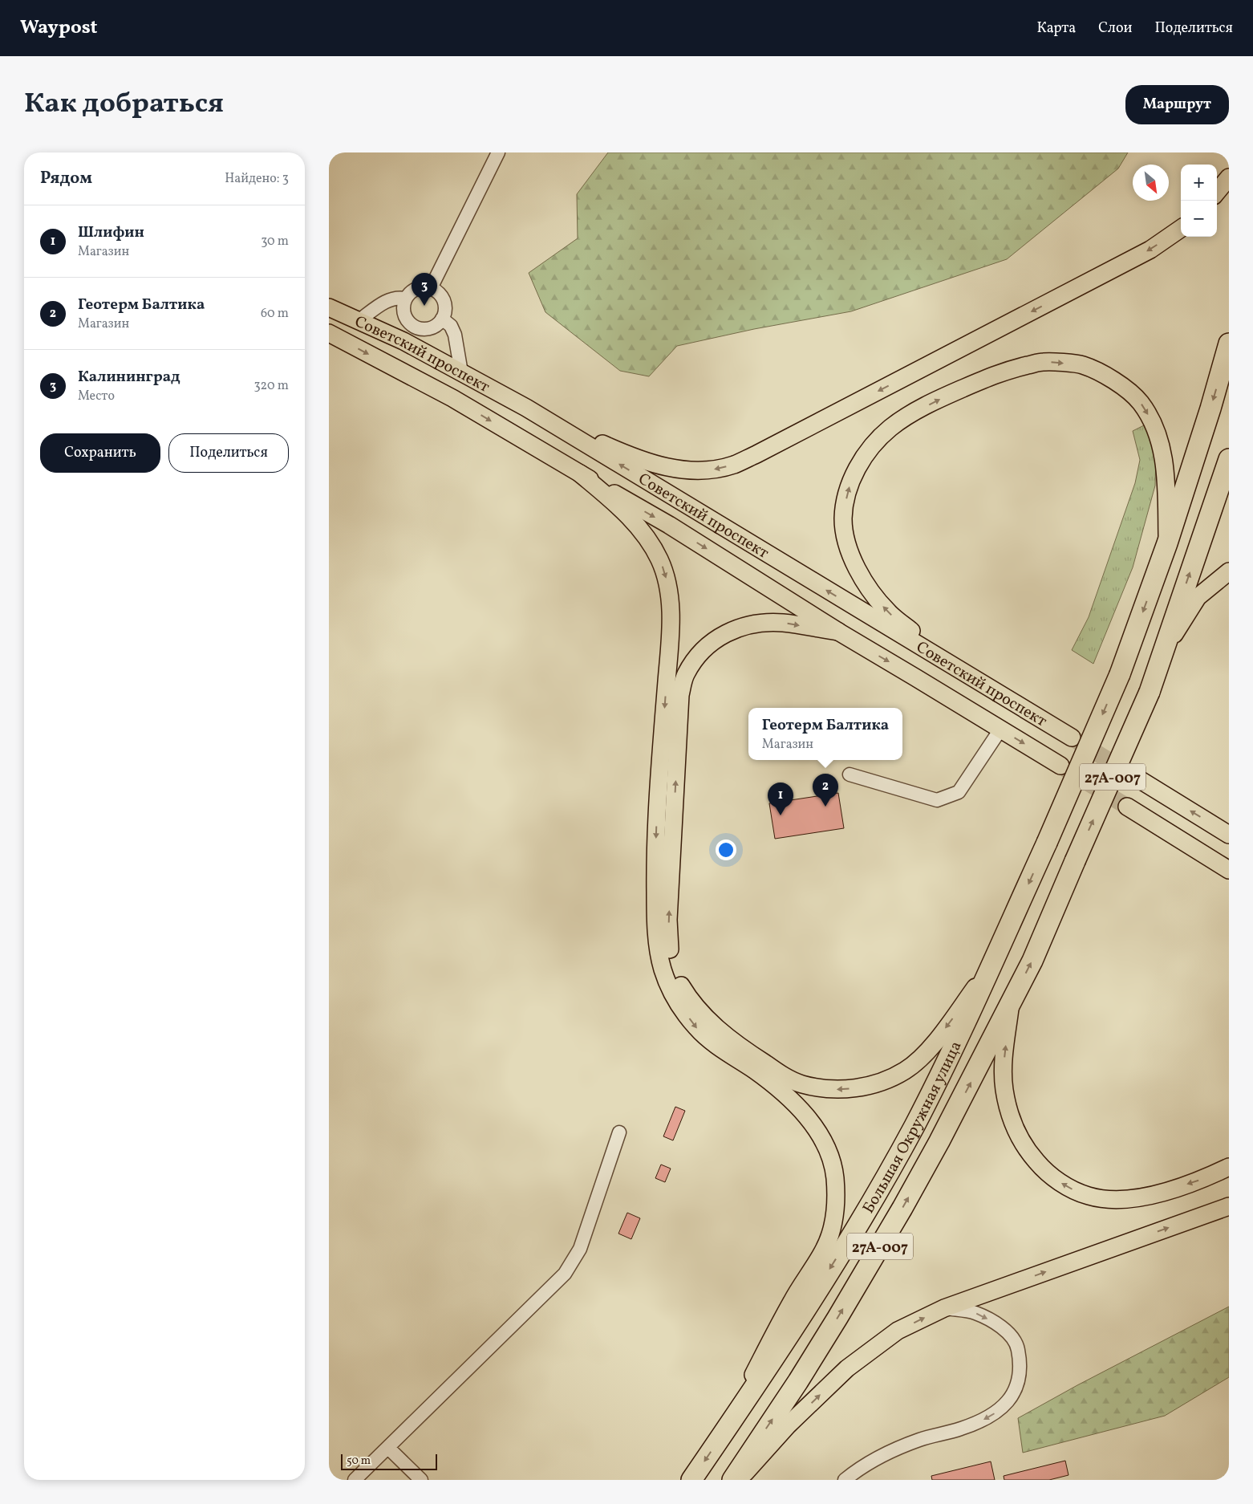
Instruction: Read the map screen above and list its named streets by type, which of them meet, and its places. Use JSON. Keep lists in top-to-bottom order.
{
  "streets": {
    "highway": ["27А-007", "Большая Окружная улица"],
    "main road": ["Советский проспект"]
  },
  "crossings": [
    ["27А-007", "Большая Окружная улица"]
  ],
  "scale_bar": "50 m",
  "north": "bottom right",
  "page": {
    "header": "Waypost",
    "nav": ["Карта", "Слои", "Поделиться"],
    "title": "Как добраться",
    "buttons": [
      "Маршрут",
      ["Сохранить", "Поделиться"]
    ],
    "heading": ["Рядом", "Найдено: 3"],
    "map_buttons": ["+", "−"],
    "list": [
      {
        "mark": "1",
        "name": "Шлифин",
        "note": "Магазин",
        "value": "30 m"
      },
      {
        "mark": "2",
        "name": "Геотерм Балтика",
        "note": "Магазин",
        "value": "60 m"
      },
      {
        "mark": "3",
        "name": "Калининград",
        "note": "Место",
        "value": "320 m"
      }
    ],
    "pins": ["3", "2", "1"],
    "popup": ["Геотерм Балтика", "Магазин"],
    "scale": "50 m"
  }
}
